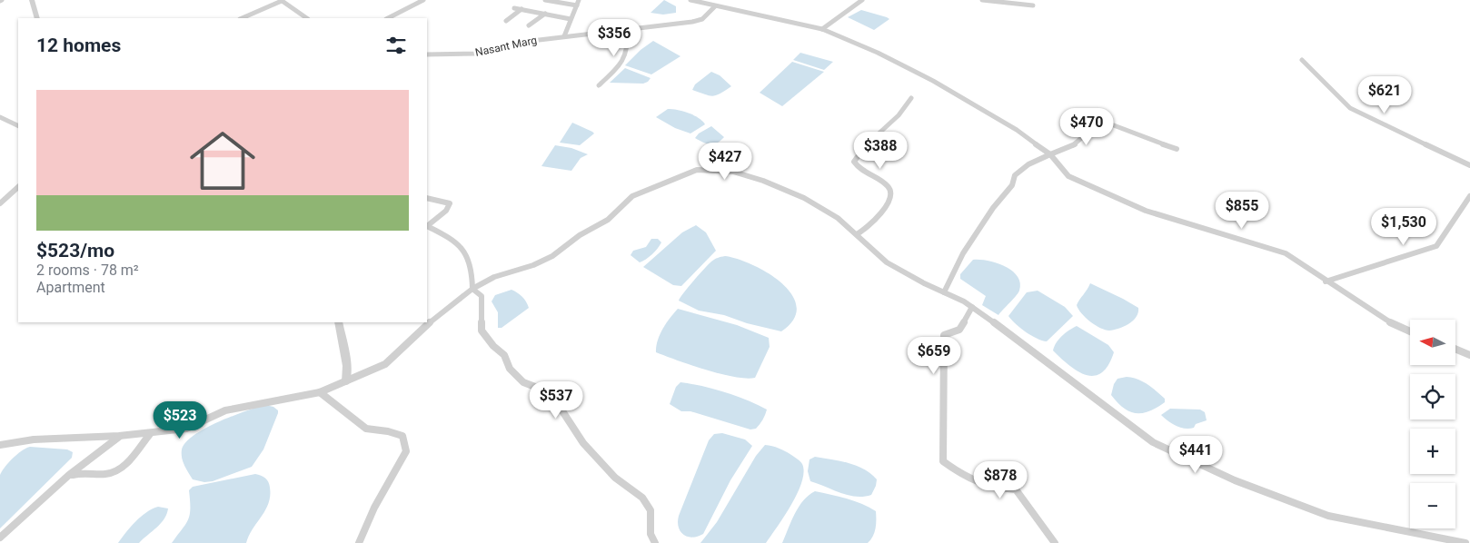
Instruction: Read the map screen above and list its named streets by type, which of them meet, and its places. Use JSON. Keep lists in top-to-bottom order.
{
  "streets": {
    "street": ["Nasant Marg"]
  },
  "north": "left",
  "page": {
    "heading": "12 homes",
    "price": [
      "$356",
      "$621",
      "$470",
      "$388",
      "$427",
      "$855",
      "$1,530",
      "$659",
      "$537",
      "$523",
      "$441",
      "$878"
    ],
    "list": [
      {
        "name": "$523/mo",
        "note": "2 rooms · 78 m² · Apartment"
      }
    ],
    "map_buttons": ["+", "−"]
  }
}
